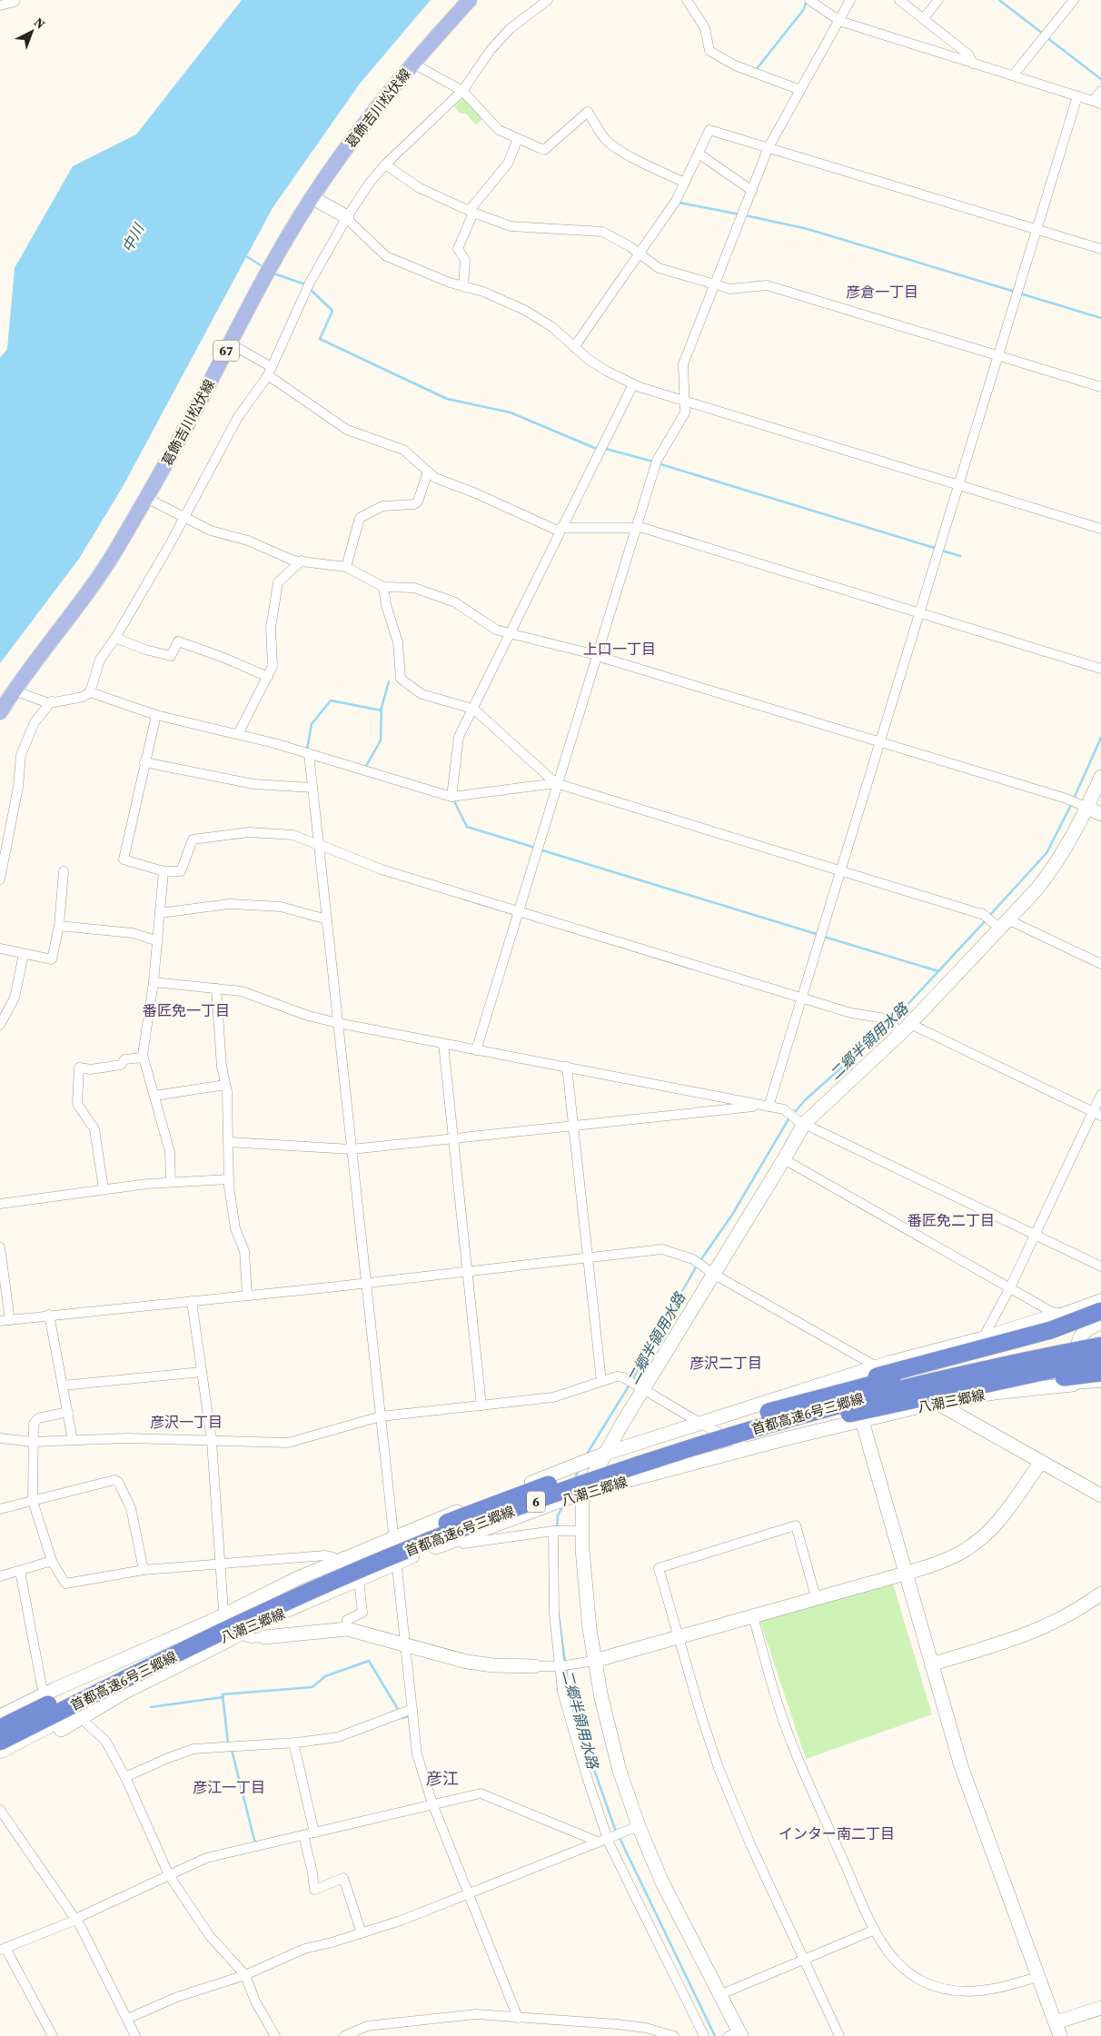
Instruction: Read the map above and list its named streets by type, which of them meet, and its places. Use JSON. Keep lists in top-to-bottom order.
{
  "streets": {
    "highway": ["首都高速6号三郷線", "6"],
    "main road": ["葛飾吉川松伏線", "67"],
    "street": ["八潮三郷線"]
  },
  "districts": [
    "彦倉一丁目",
    "上口一丁目",
    "番匠免一丁目",
    "番匠免二丁目",
    "彦沢二丁目",
    "彦沢一丁目",
    "彦江",
    "彦江一丁目",
    "インター南二丁目"
  ],
  "water": ["中川", "二郷半領用水路"],
  "north": "top right"
}
